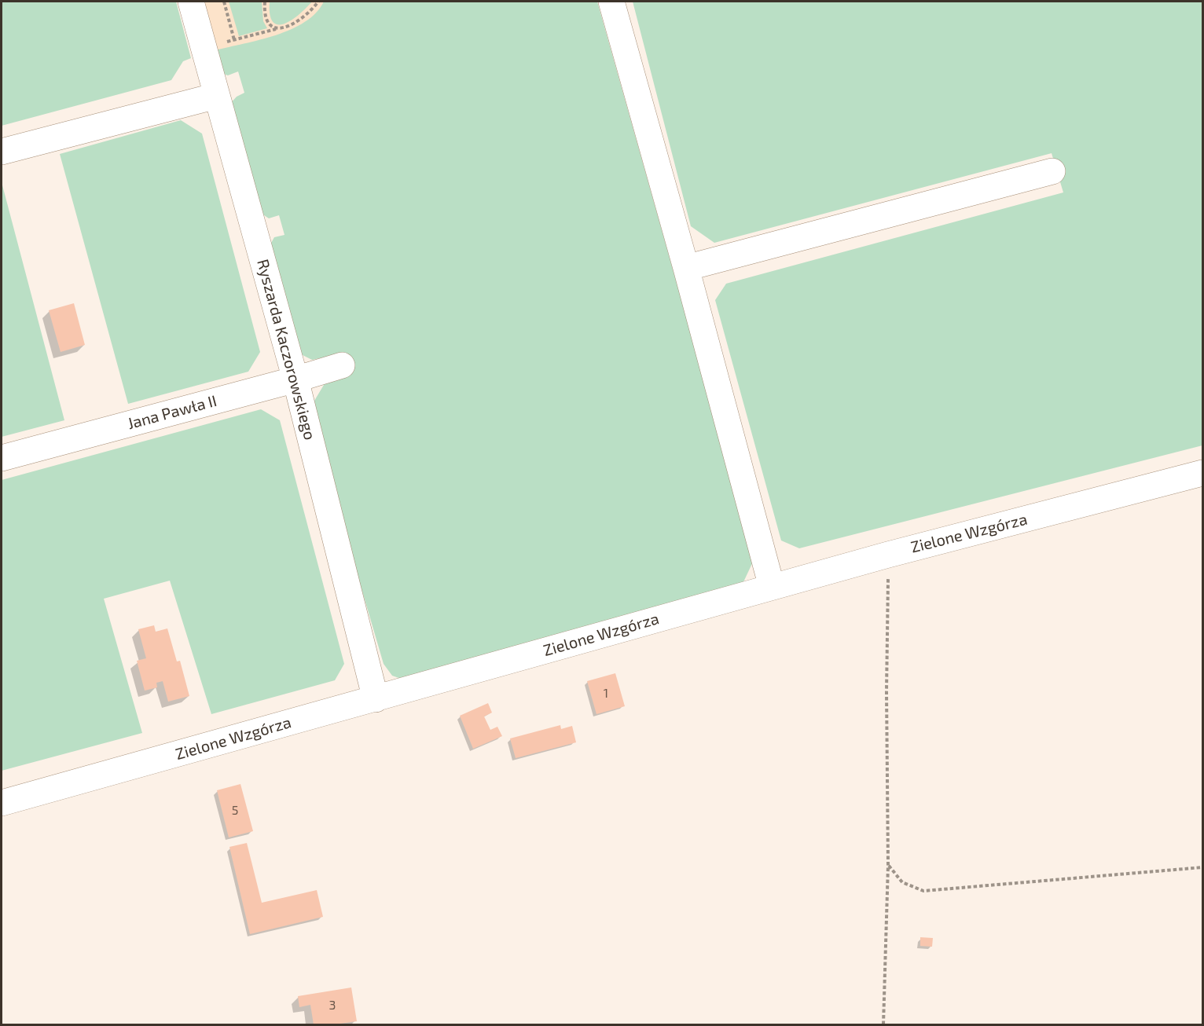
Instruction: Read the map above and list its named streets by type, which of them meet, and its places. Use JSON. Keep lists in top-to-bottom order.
{
  "streets": {
    "street": ["Ryszarda Kaczorowskiego", "Jana Pawła II", "Zielone Wzgórza"]
  },
  "crossings": [
    ["Ryszarda Kaczorowskiego", "Jana Pawła II"],
    ["Ryszarda Kaczorowskiego", "Zielone Wzgórza"]
  ],
  "house_numbers": ["1", "5", "3"]
}
